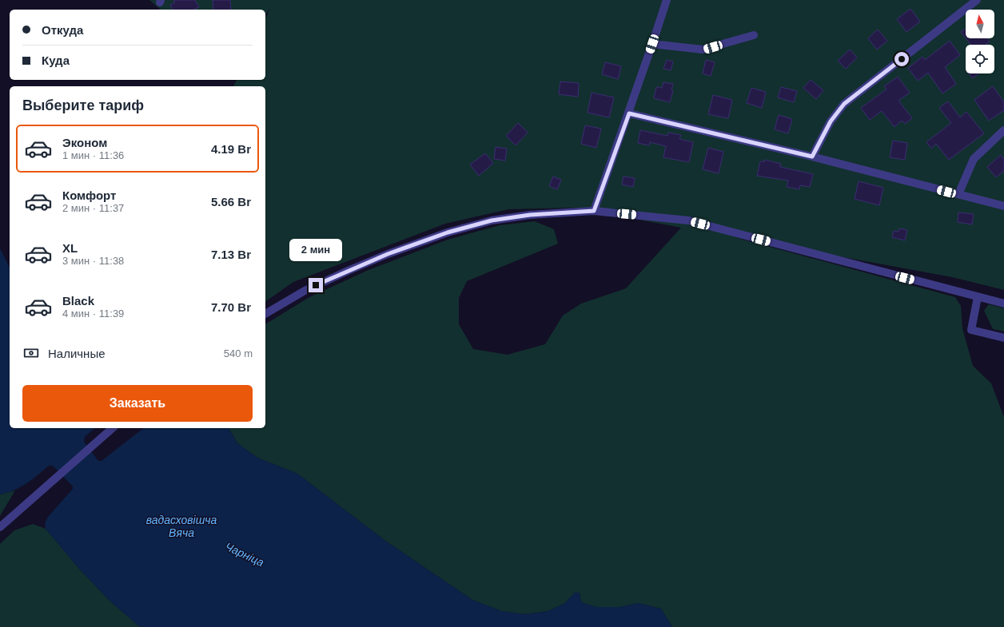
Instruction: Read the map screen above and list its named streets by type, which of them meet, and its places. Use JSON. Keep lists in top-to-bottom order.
{
  "water": ["вадасховішча Вяча", "Чарніца"],
  "north": "top",
  "page": {
    "banner": ["Откуда", "Куда"],
    "heading": "Выберите тариф",
    "list": [
      {
        "name": "Эконом",
        "note": "1 мин · 11:36",
        "value": "4.19 Br"
      },
      {
        "name": "Комфорт",
        "note": "2 мин · 11:37",
        "value": "5.66 Br"
      },
      {
        "name": "XL",
        "note": "3 мин · 11:38",
        "value": "7.13 Br"
      },
      {
        "name": "Black",
        "note": "4 мин · 11:39",
        "value": "7.70 Br"
      }
    ],
    "bubble": "2 мин",
    "pay": ["Наличные", "540 m"],
    "buttons": "Заказать"
  }
}
